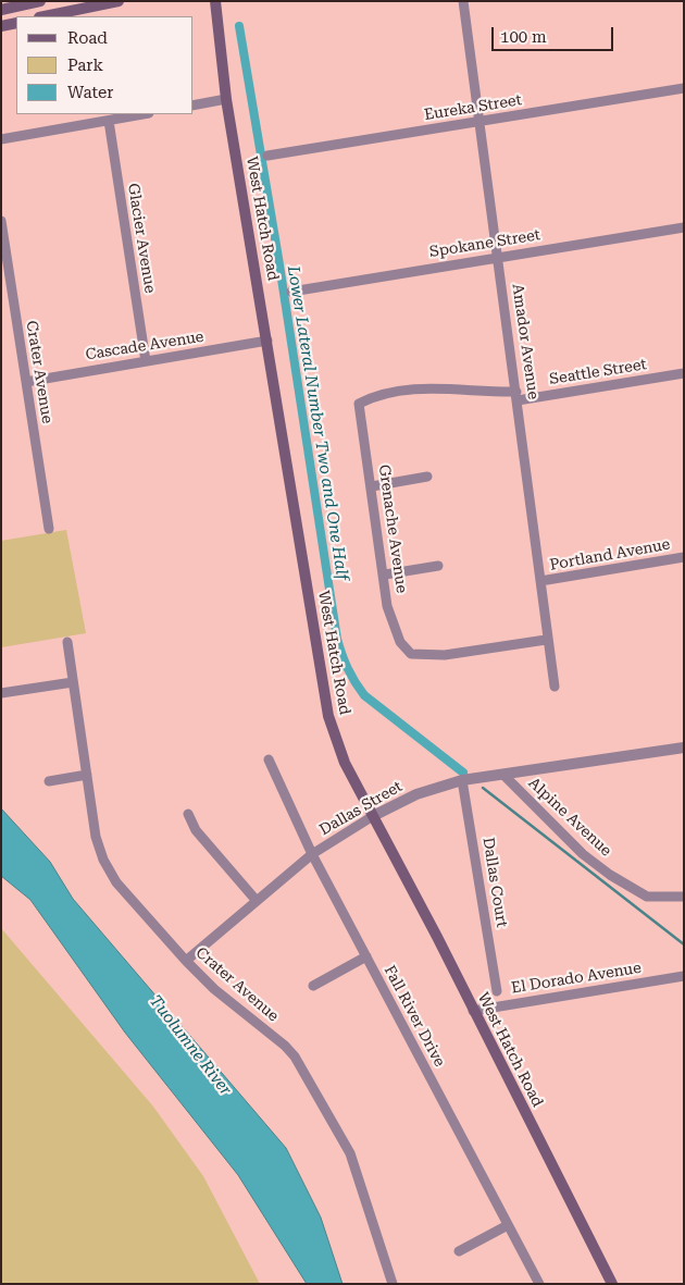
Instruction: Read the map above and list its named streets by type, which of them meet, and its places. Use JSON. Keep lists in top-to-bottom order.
{
  "streets": {
    "main road": ["West Hatch Road"],
    "street": [
      "Eureka Street",
      "Glacier Avenue",
      "Spokane Street",
      "Amador Avenue",
      "Cascade Avenue",
      "Crater Avenue",
      "Seattle Street",
      "Grenache Avenue",
      "Portland Avenue",
      "Dallas Street",
      "Alpine Avenue",
      "Dallas Court",
      "El Dorado Avenue",
      "Fall River Drive"
    ]
  },
  "crossings": [
    ["Eureka Street", "Amador Avenue"],
    ["West Hatch Road", "Cascade Avenue"],
    ["West Hatch Road", "Dallas Street"],
    ["West Hatch Road", "El Dorado Avenue"],
    ["Glacier Avenue", "Cascade Avenue"],
    ["Spokane Street", "Amador Avenue"],
    ["Amador Avenue", "Seattle Street"],
    ["Amador Avenue", "Grenache Avenue"],
    ["Amador Avenue", "Portland Avenue"],
    ["Cascade Avenue", "Crater Avenue"],
    ["Crater Avenue", "Dallas Street"],
    ["Seattle Street", "Grenache Avenue"],
    ["Dallas Street", "Alpine Avenue"],
    ["Dallas Street", "Dallas Court"],
    ["Dallas Street", "Fall River Drive"]
  ],
  "water": ["Lower Lateral Number Two and One Half", "Tuolumne River"],
  "legend": ["Road", "Park", "Water"],
  "scale_bar": "100 m"
}
